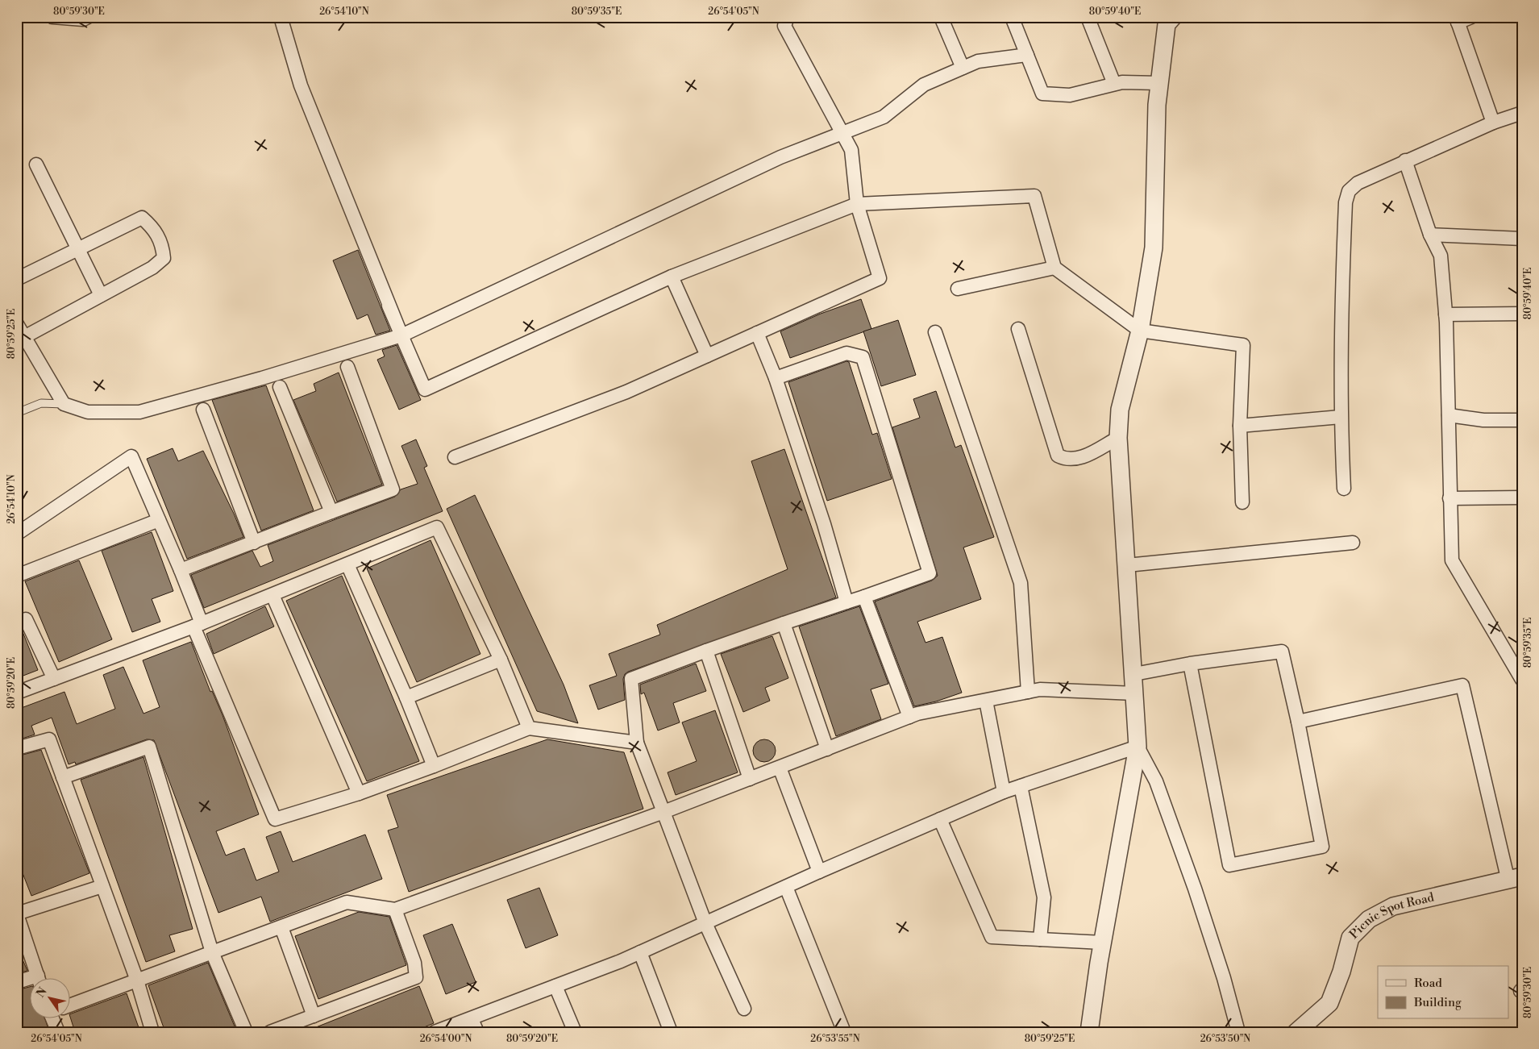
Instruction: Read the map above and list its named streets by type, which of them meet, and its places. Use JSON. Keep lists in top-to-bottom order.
{
  "streets": {
    "street": ["Picnic Spot Road"]
  },
  "legend": ["Road", "Building"],
  "north": "top left",
  "coordinates": [
    "80°59'30\"E",
    "26°54'10\"N",
    "80°59'35\"E",
    "26°54'05\"N",
    "80°59'40\"E",
    "80°59'25\"E",
    "80°59'20\"E",
    "26°54'00\"N",
    "26°53'55\"N",
    "26°53'50\"N"
  ]
}
